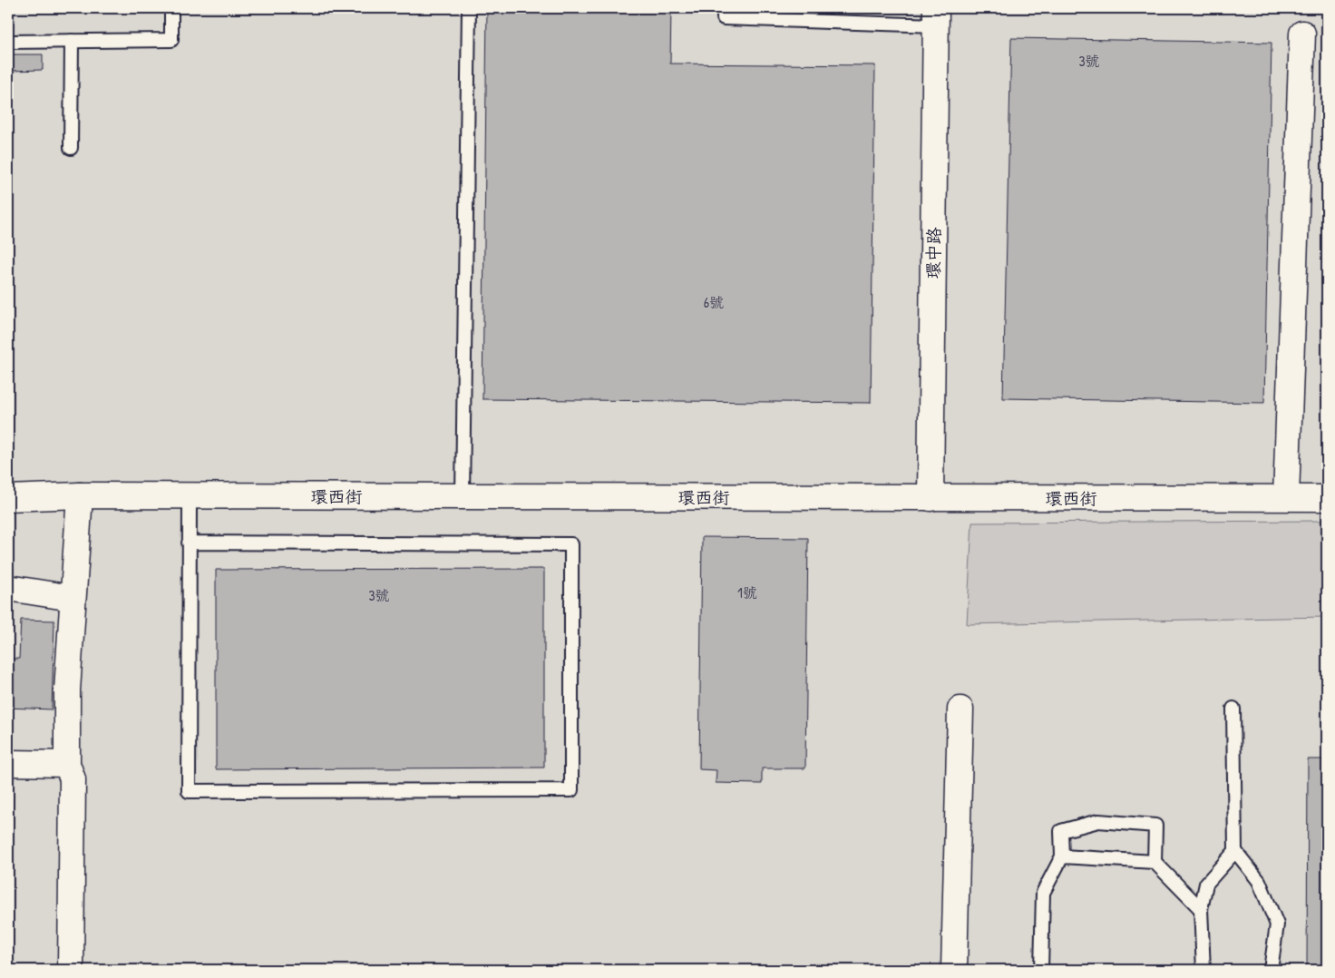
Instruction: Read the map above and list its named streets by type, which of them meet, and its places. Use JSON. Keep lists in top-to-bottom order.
{
  "streets": {
    "street": ["環中路", "環西街"]
  },
  "crossings": [
    ["環中路", "環西街"]
  ],
  "house_numbers": [
    "3號",
    "6號",
    "1號",
    "3號"
  ]
}
